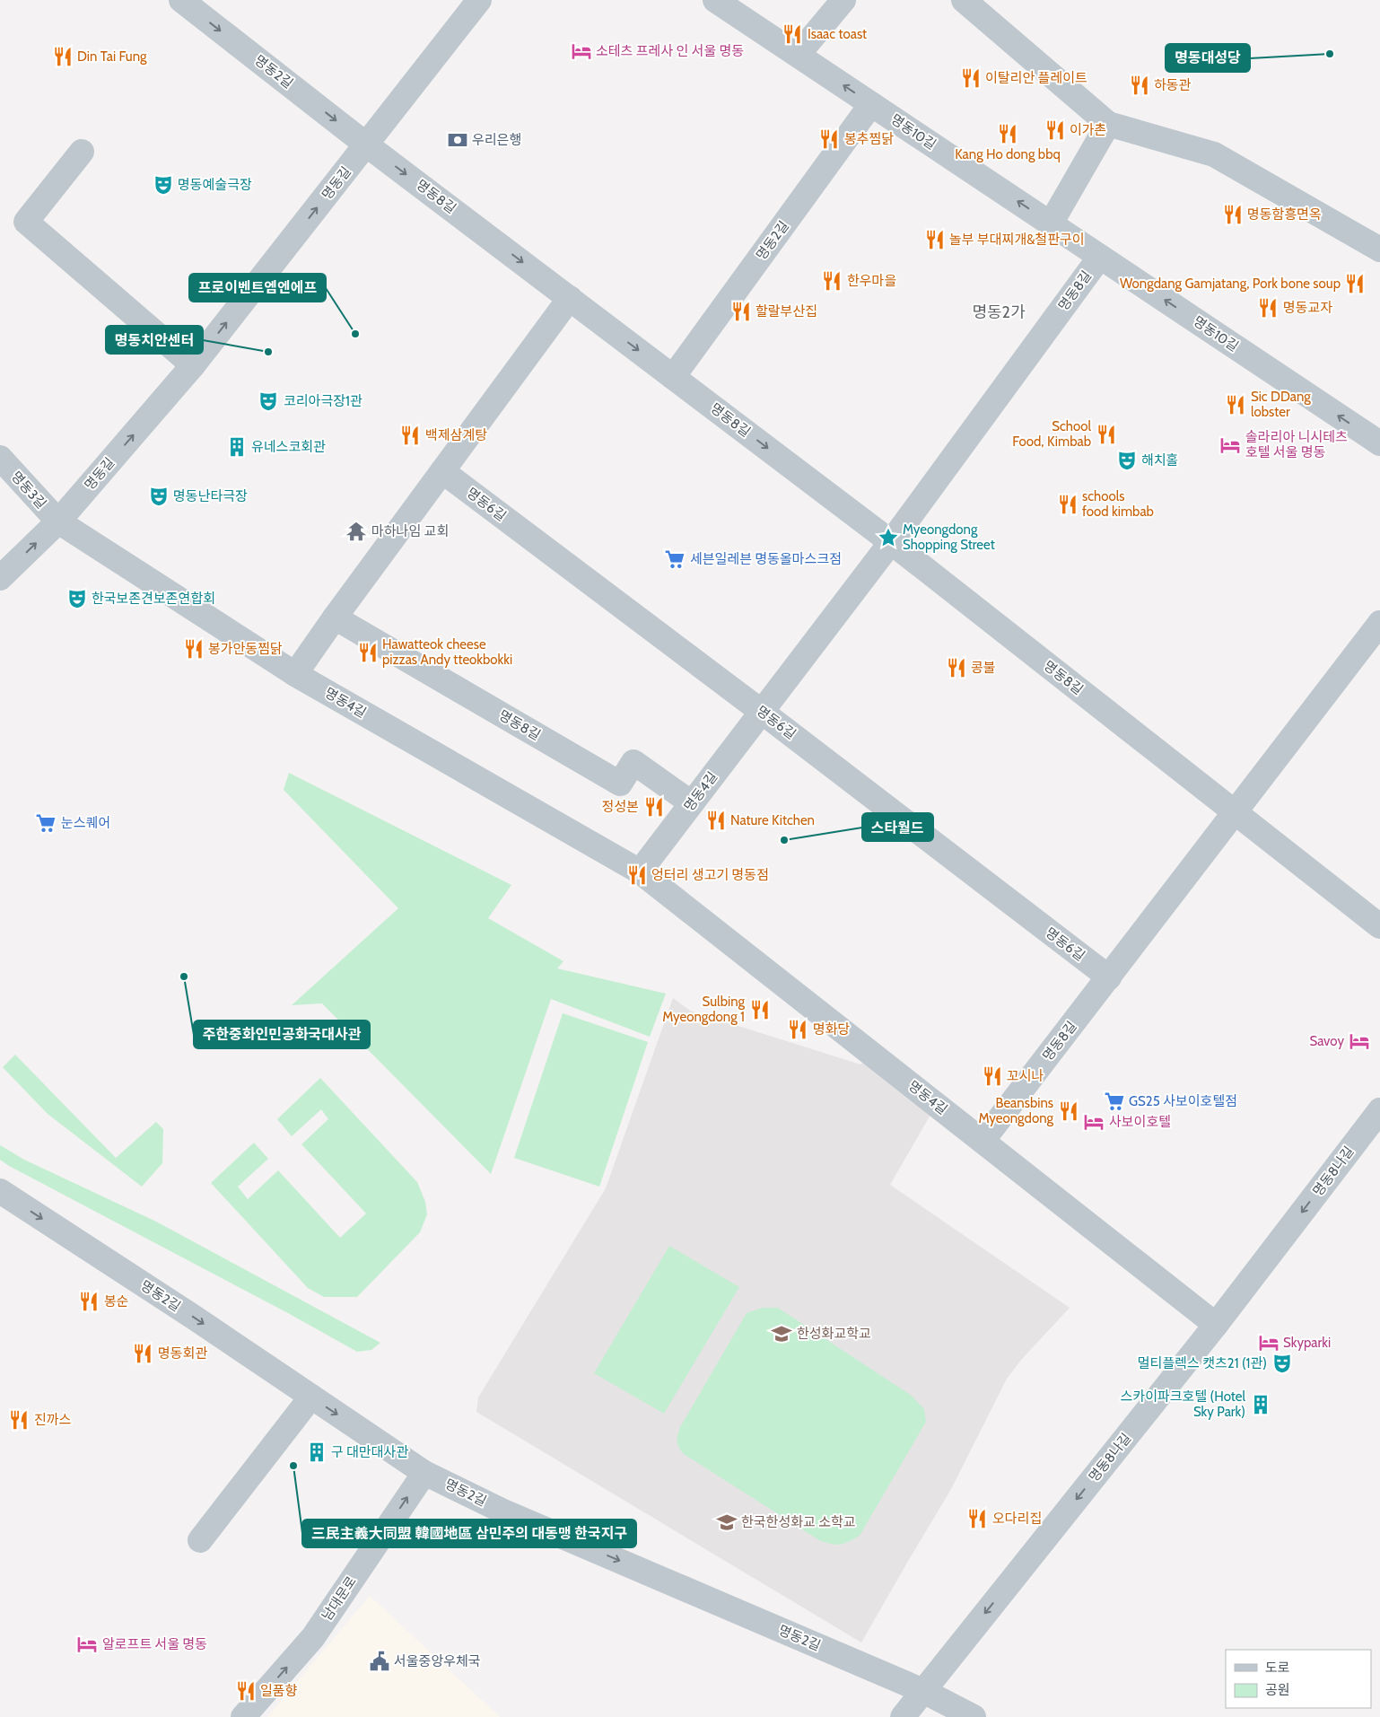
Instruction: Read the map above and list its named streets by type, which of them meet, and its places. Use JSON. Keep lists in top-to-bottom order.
{
  "streets": {
    "street": [
      "명동2길",
      "명동10길",
      "명동길",
      "명동8길",
      "명동3길",
      "명동6길",
      "명동4길",
      "명동8나길",
      "남대문로"
    ]
  },
  "crossings": [
    ["명동2길", "명동10길"],
    ["명동2길", "명동길"],
    ["명동2길", "명동8길"],
    ["명동2길", "명동8나길"],
    ["명동2길", "남대문로"],
    ["명동10길", "명동8길"],
    ["명동길", "명동8길"],
    ["명동길", "명동3길"],
    ["명동길", "명동4길"],
    ["명동8길", "명동6길"],
    ["명동8길", "명동4길"],
    ["명동3길", "명동4길"],
    ["명동6길", "명동4길"],
    ["명동4길", "명동8나길"]
  ],
  "one_way": ["명동2길", "명동길", "명동8나길"],
  "districts": ["명동2가"],
  "places": {
    "restaurant": [
      "Isaac toast",
      "Din Tai Fung",
      "이탈리안 플레이트",
      "하동관",
      "이가촌",
      "Kang Ho dong bbq",
      "봉추찜닭",
      "명동함흥면옥",
      "놀부 부대찌개&철판구이",
      "한우마을",
      "Wongdang Gamjatang, Pork bone soup",
      "명동교자",
      "할랄부산집",
      "Sic DDang lobster",
      "School Food, Kimbab",
      "백제삼계탕",
      "schools food kimbab",
      "봉가안동찜닭",
      "Hawatteok cheese pizzas Andy tteokbokki",
      "콩불",
      "정성본",
      "Nature Kitchen",
      "엉터리 생고기 명동점",
      "Sulbing Myeongdong 1",
      "명화당",
      "꼬시나",
      "Beansbins Myeongdong",
      "봉순",
      "명동회관",
      "진까스",
      "오다리집",
      "일품향"
    ],
    "hotel": [
      "소테츠 프레사 인 서울 명동",
      "솔라리아 니시테츠 호텔 서울 명동",
      "Savoy",
      "사보이호텔",
      "Skyparki",
      "알로프트 서울 명동"
    ],
    "other": [
      "명동대성당",
      "프로이벤트엠엔에프",
      "명동치안센터",
      "스타월드",
      "주한중화인민공화국대사관",
      "三民主義大同盟 韓國地區 삼민주의 대동맹 한국지구"
    ],
    "bank": ["우리은행"],
    "theatre": [
      "명동예술극장",
      "코리아극장1관",
      "해치홀",
      "명동난타극장",
      "한국보존견보존연합회",
      "멀티플렉스 캣츠21 (1관)"
    ],
    "building": ["유네스코회관", "스카이파크호텔 (Hotel Sky Park)", "구 대만대사관"],
    "temple": ["마하나임 교회"],
    "place": ["Myeongdong Shopping Street"],
    "supermarket": ["세븐일레븐 명동올마스크점", "눈스퀘어", "GS25 사보이호텔점"],
    "school or university": ["한성화교학교", "한국한성화교 소학교"],
    "public building": ["서울중앙우체국"]
  },
  "legend": ["도로", "공원"]
}
